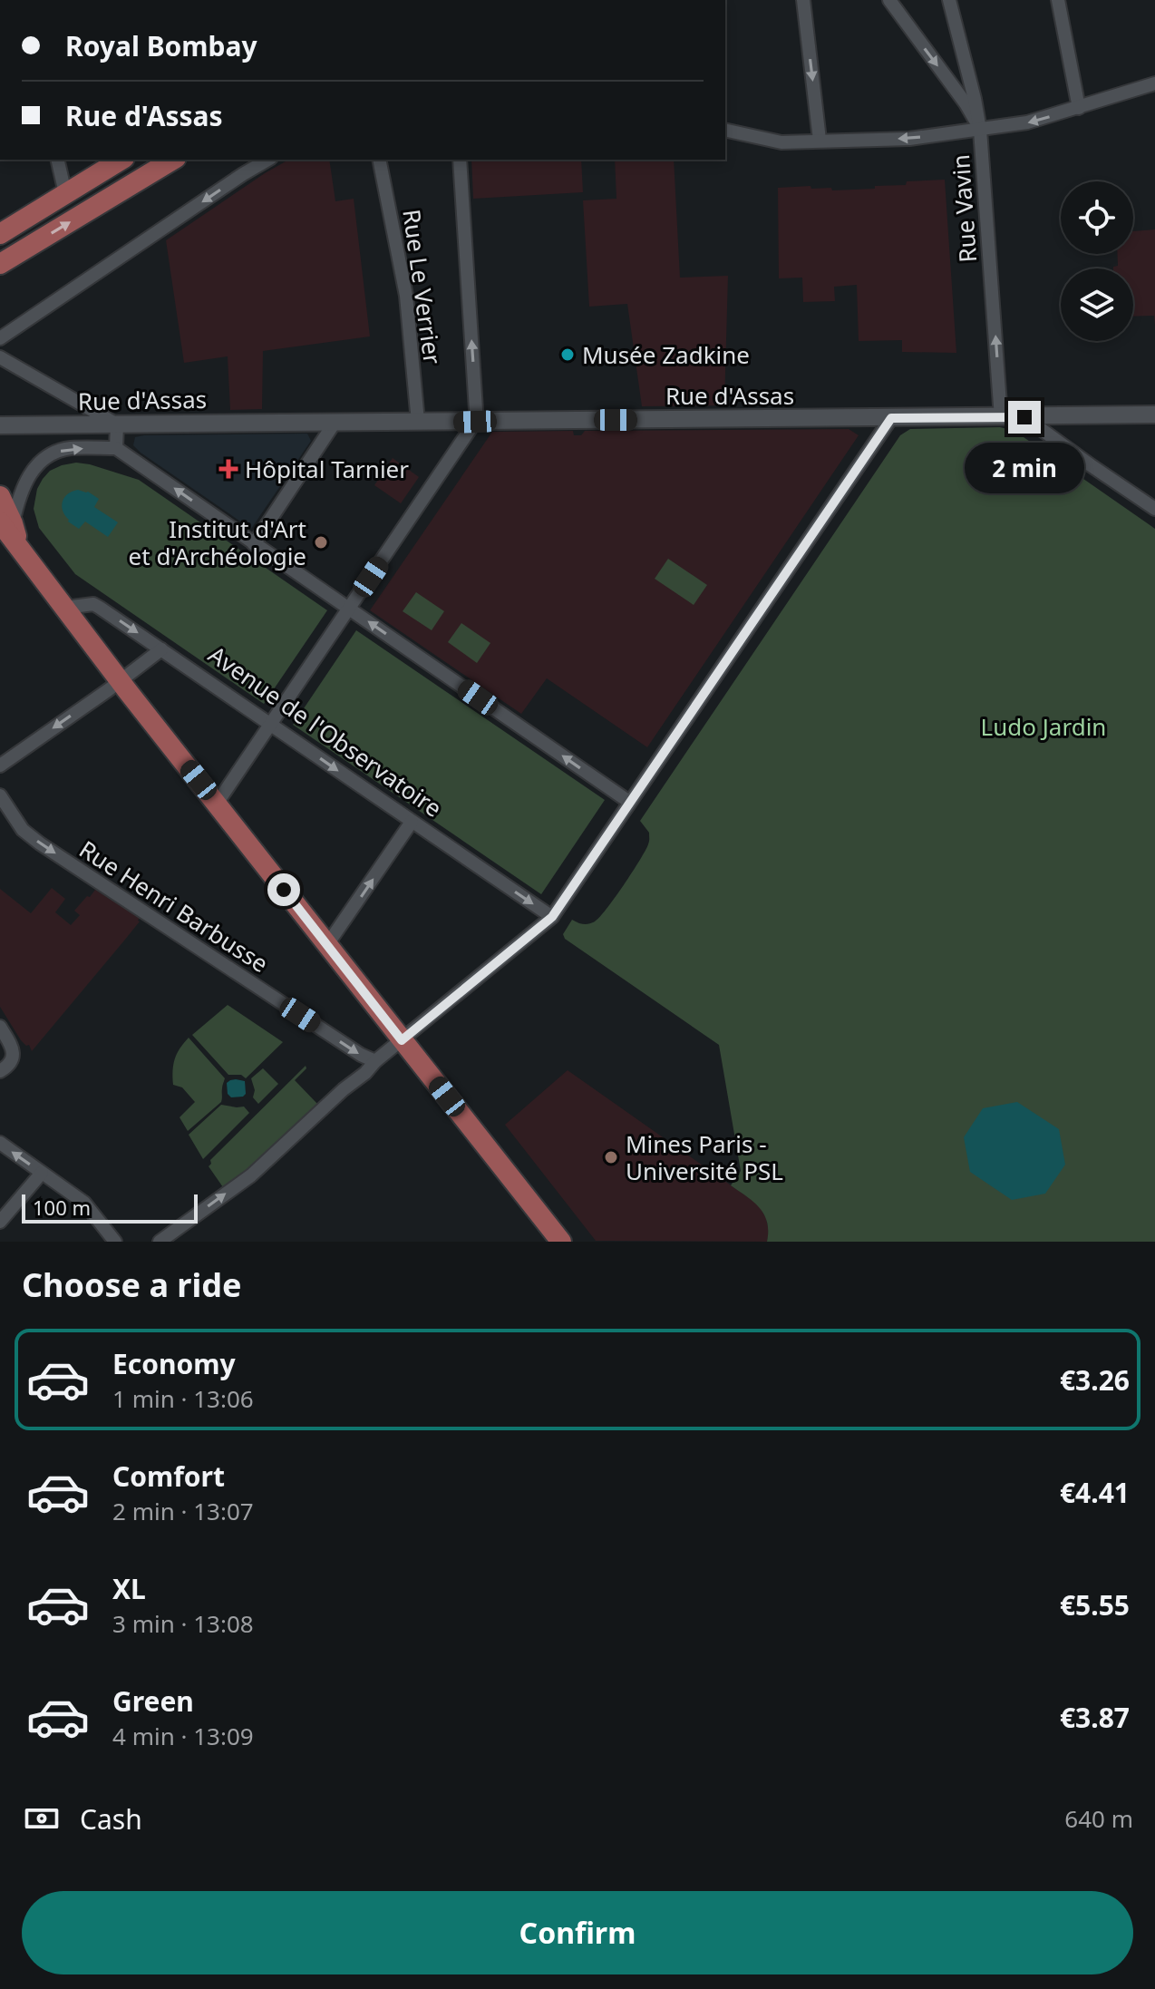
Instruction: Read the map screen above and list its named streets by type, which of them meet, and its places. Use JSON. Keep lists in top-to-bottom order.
{
  "streets": {
    "street": [
      "Rue Vavin",
      "Rue Le Verrier",
      "Rue d'Assas",
      "Avenue de l'Observatoire",
      "Rue Henri Barbusse"
    ]
  },
  "crossings": [
    ["Rue Vavin", "Rue d'Assas"],
    ["Rue Le Verrier", "Rue d'Assas"]
  ],
  "one_way": ["Rue Vavin", "Avenue de l'Observatoire", "Rue Henri Barbusse"],
  "parks": ["Ludo Jardin"],
  "places": {
    "other": ["Musée Zadkine", "Institut d'Art et d'Archéologie", "Mines Paris - Université PSL"],
    "health": ["Hôpital Tarnier"]
  },
  "scale_bar": "100 m",
  "page": {
    "banner": ["Royal Bombay", "Rue d'Assas"],
    "bubble": "2 min",
    "scale": "100 m",
    "heading": "Choose a ride",
    "list": [
      {
        "name": "Economy",
        "note": "1 min · 13:06",
        "value": "€3.26"
      },
      {
        "name": "Comfort",
        "note": "2 min · 13:07",
        "value": "€4.41"
      },
      {
        "name": "XL",
        "note": "3 min · 13:08",
        "value": "€5.55"
      },
      {
        "name": "Green",
        "note": "4 min · 13:09",
        "value": "€3.87"
      }
    ],
    "pay": ["Cash", "640 m"],
    "buttons": "Confirm"
  }
}
